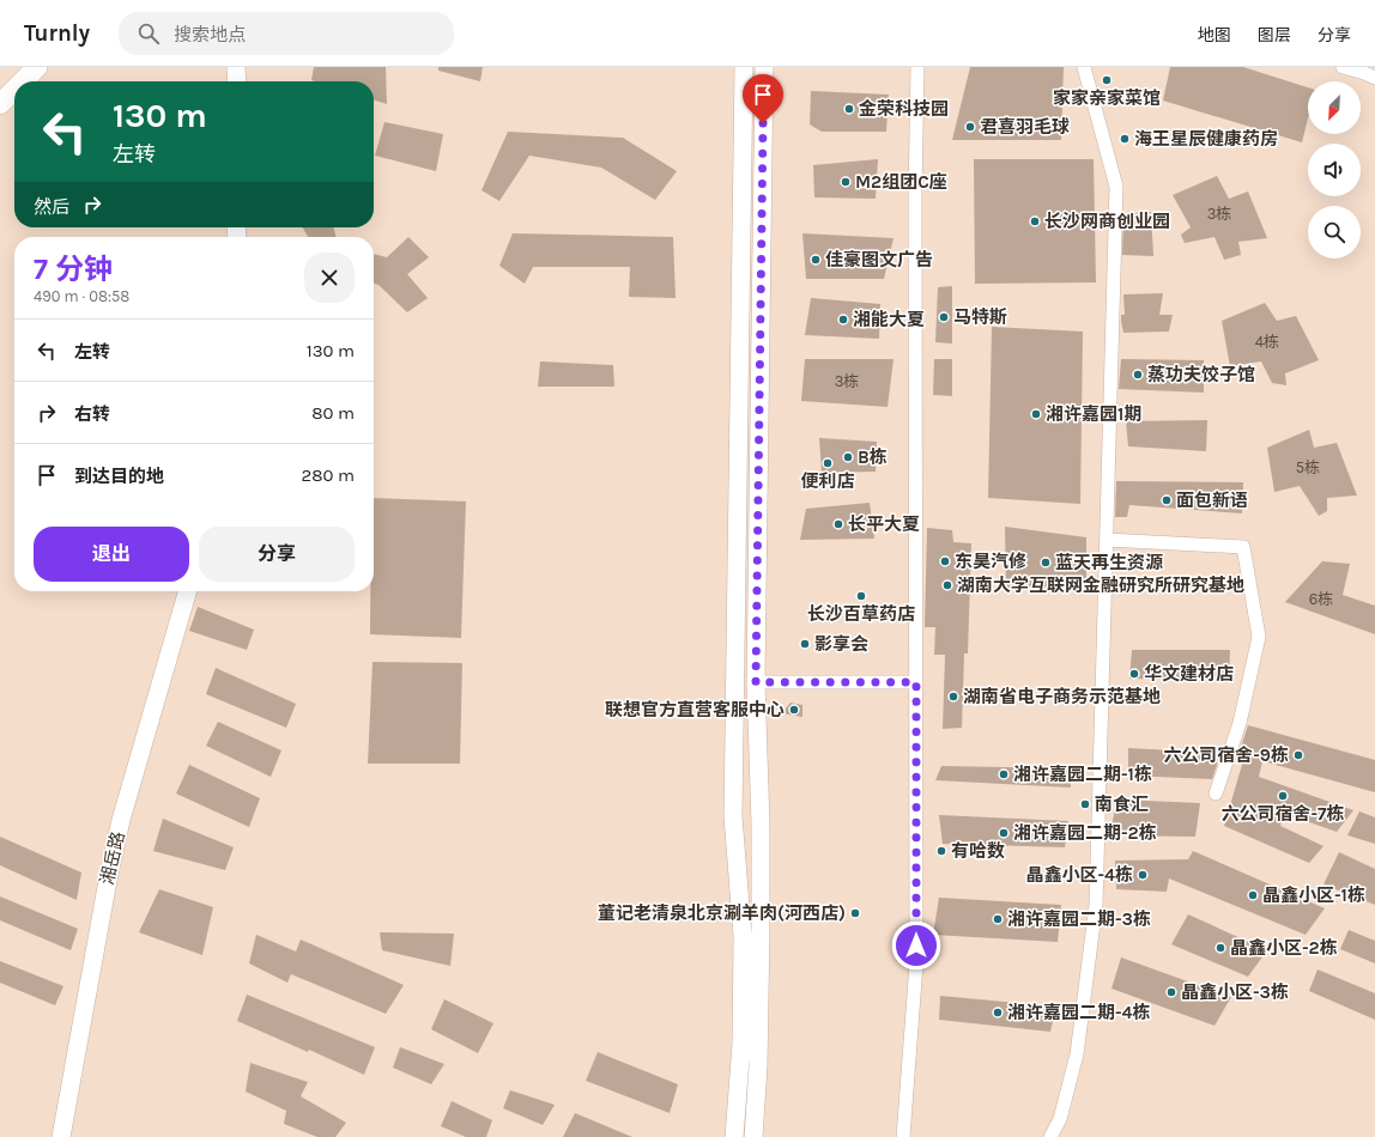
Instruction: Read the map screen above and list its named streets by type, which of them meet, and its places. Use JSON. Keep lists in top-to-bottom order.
{
  "streets": {
    "main road": ["湘岳路"]
  },
  "places": [
    "家家亲家菜馆",
    "金荣科技园",
    "君喜羽毛球",
    "海王星辰健康药房",
    "M2组团C座",
    "长沙网商创业园",
    "佳豪图文广告",
    "马特斯",
    "湘能大夏",
    "蒸功夫饺子馆",
    "湘许嘉园1期",
    "B栋",
    "便利店",
    "面包新语",
    "长平大夏",
    "东昊汽修",
    "蓝天再生资源",
    "湖南大学互联网金融研究所研究基地",
    "长沙百草药店",
    "影享会",
    "华文建材店",
    "湖南省电子商务示范基地",
    "联想官方直营客服中心",
    "六公司宿舍-9栋",
    "湘许嘉园二期-1栋",
    "六公司宿舍-7栋",
    "南食汇",
    "湘许嘉园二期-2栋",
    "有哈数",
    "晶鑫小区-4栋",
    "晶鑫小区-1栋",
    "董记老清泉北京涮羊肉(河西店)",
    "湘许嘉园二期-3栋",
    "晶鑫小区-2栋",
    "晶鑫小区-3栋",
    "湘许嘉园二期-4栋"
  ],
  "house_numbers": [
    "3栋",
    "4栋",
    "3栋",
    "5栋",
    "6栋"
  ],
  "north": "bottom left",
  "page": {
    "header": "Turnly",
    "search": "搜索地点",
    "nav": ["地图", "图层", "分享"],
    "turn": ["130 m", "左转"],
    "then": "然后",
    "heading": ["7 分钟", "490 m · 08:58"],
    "list": [
      {
        "name": "左转",
        "value": "130 m"
      },
      {
        "name": "右转",
        "value": "80 m"
      },
      {
        "name": "到达目的地",
        "value": "280 m"
      }
    ],
    "buttons": ["退出", "分享"]
  }
}
